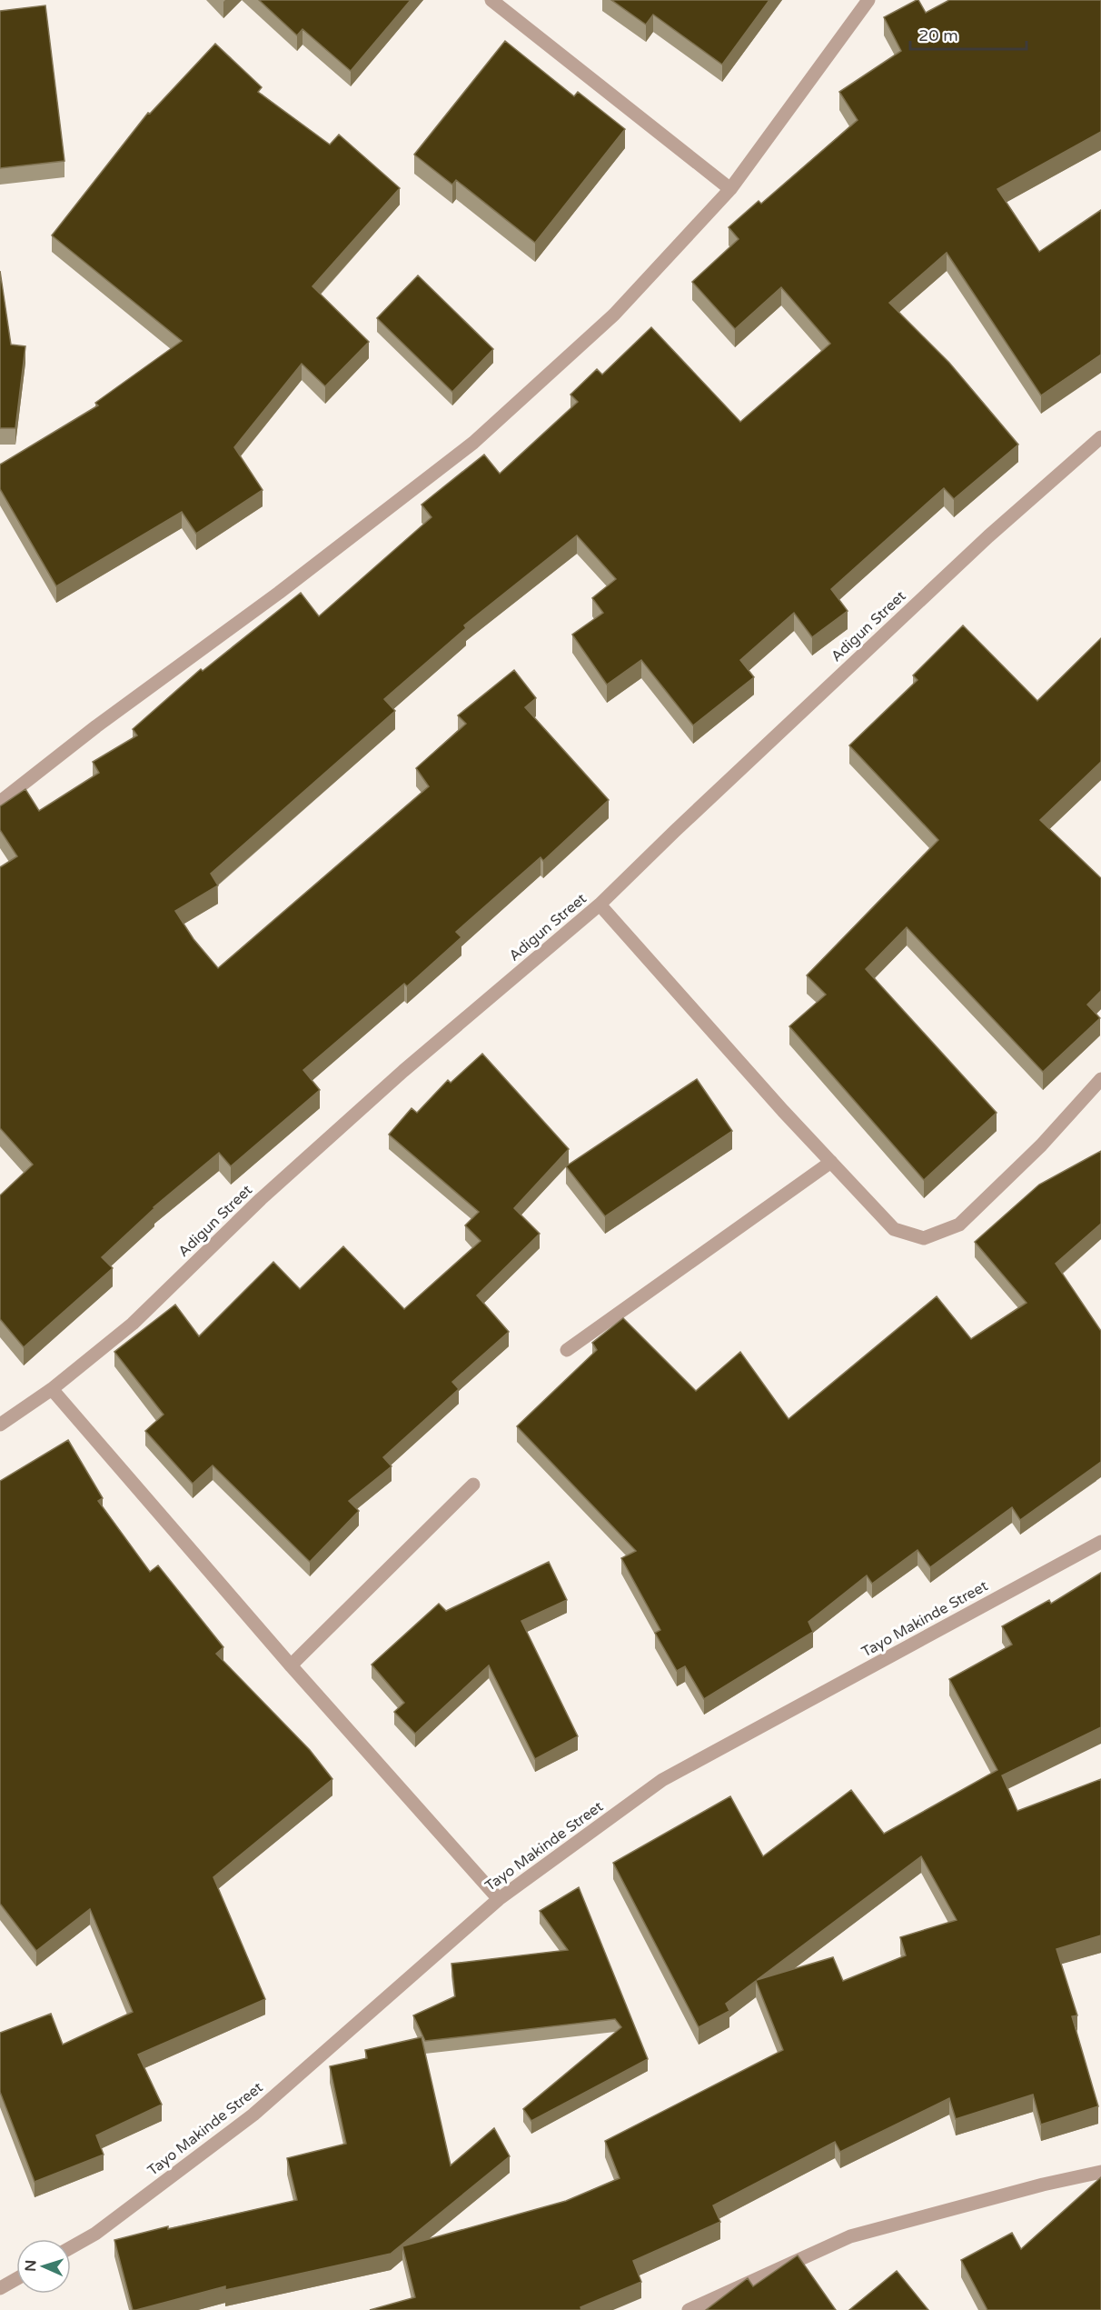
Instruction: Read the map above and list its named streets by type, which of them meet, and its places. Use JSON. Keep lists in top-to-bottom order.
{
  "streets": {
    "street": ["Adigun Street", "Tayo Makinde Street"]
  },
  "scale_bar": "20 m",
  "north": "left"
}
